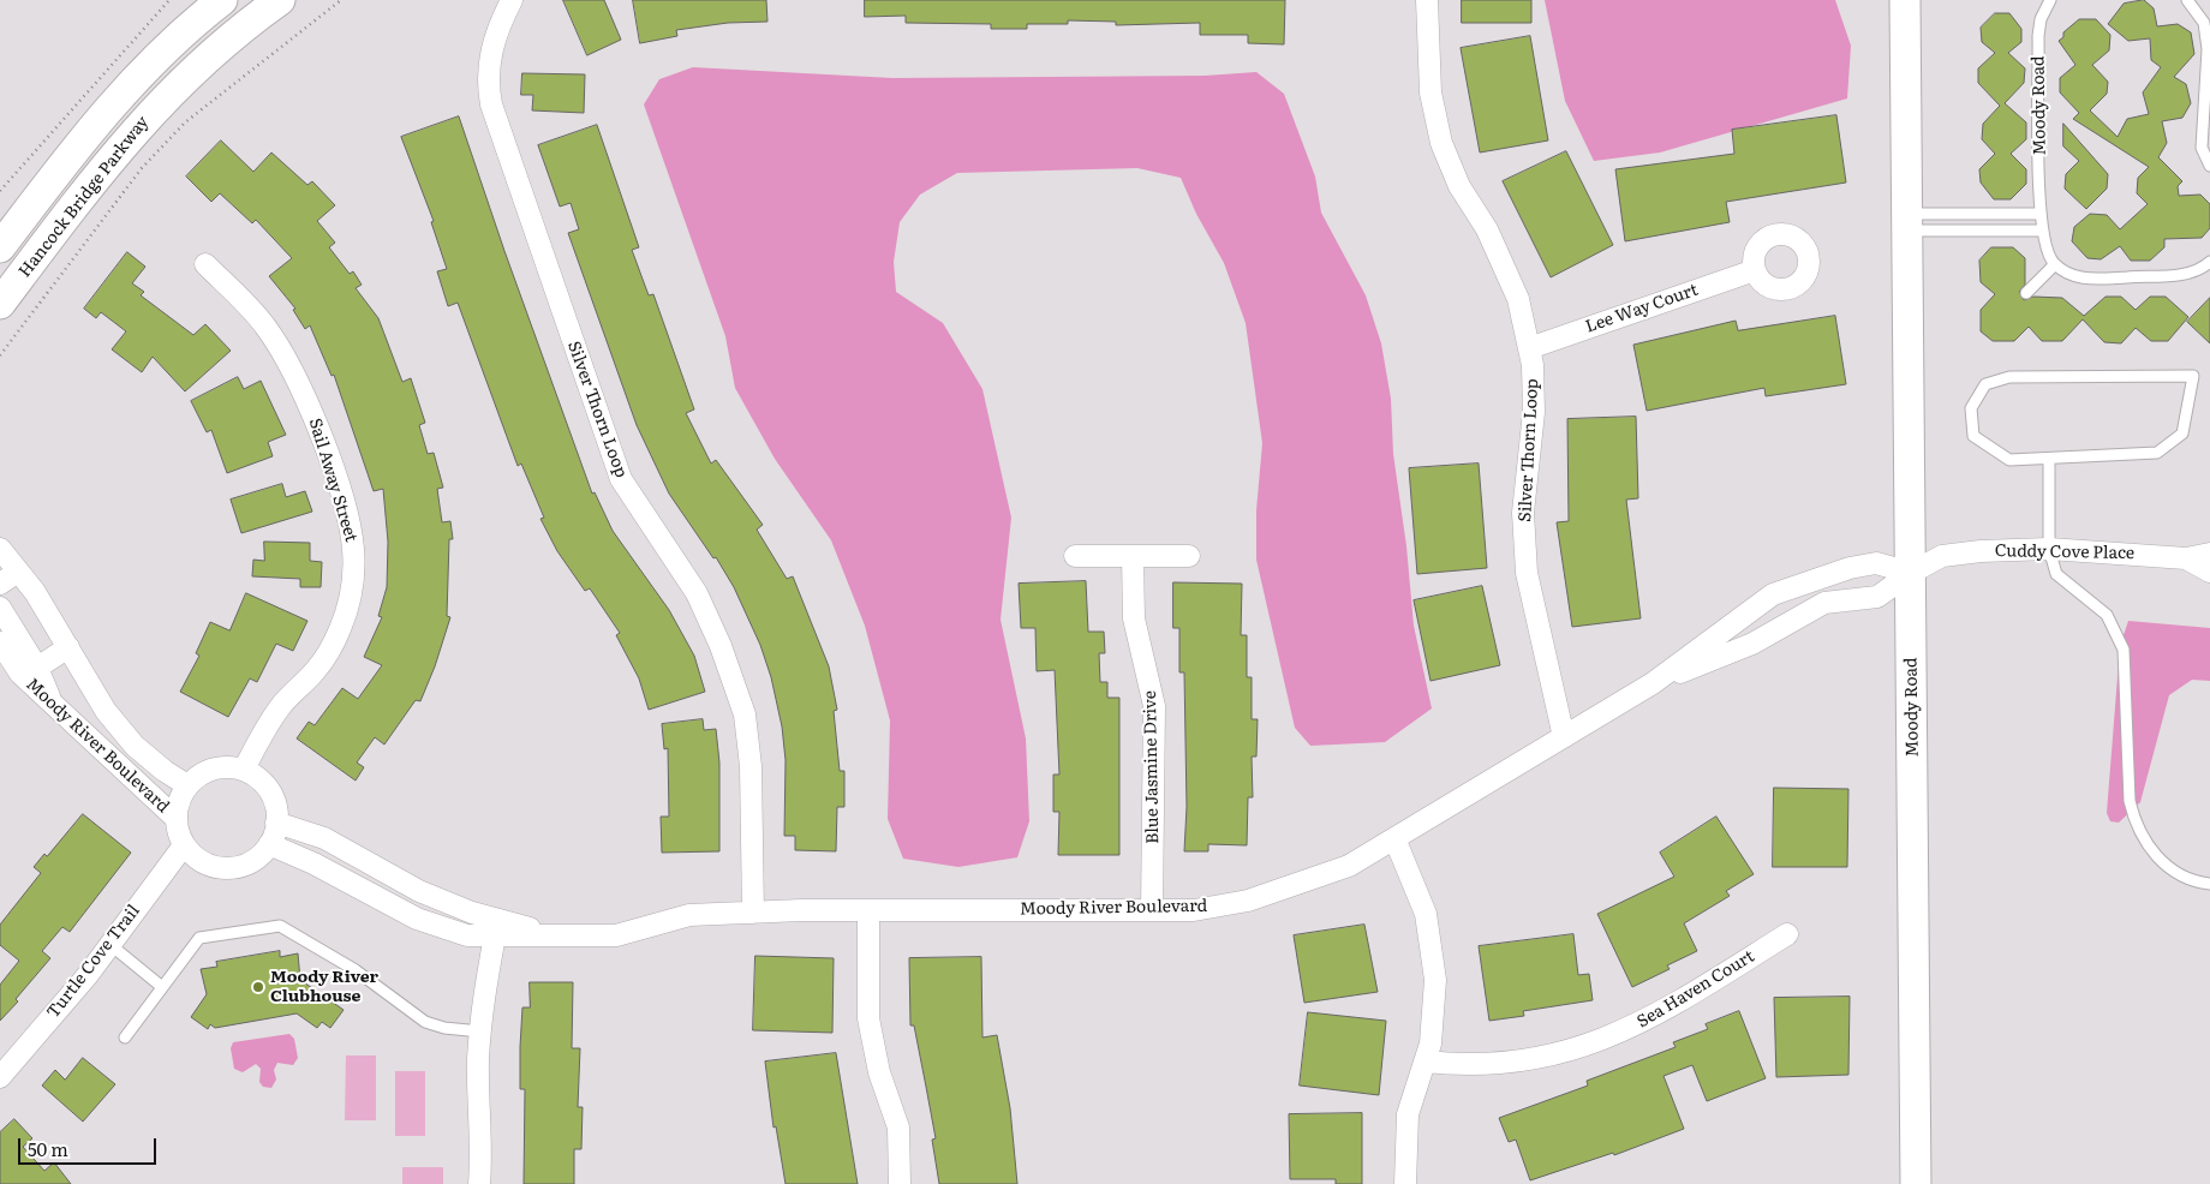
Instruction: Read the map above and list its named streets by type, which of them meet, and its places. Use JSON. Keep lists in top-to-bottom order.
{
  "streets": {
    "street": [
      "Moody Road",
      "Hancock Bridge Parkway",
      "Lee Way Court",
      "Silver Thorn Loop",
      "Sail Away Street",
      "Cuddy Cove Place",
      "Moody River Boulevard",
      "Blue Jasmine Drive",
      "Turtle Cove Trail",
      "Sea Haven Court"
    ]
  },
  "crossings": [
    ["Moody Road", "Cuddy Cove Place"],
    ["Moody Road", "Moody River Boulevard"],
    ["Lee Way Court", "Silver Thorn Loop"],
    ["Silver Thorn Loop", "Moody River Boulevard"],
    ["Sail Away Street", "Moody River Boulevard"],
    ["Sail Away Street", "Turtle Cove Trail"],
    ["Cuddy Cove Place", "Moody River Boulevard"],
    ["Moody River Boulevard", "Blue Jasmine Drive"],
    ["Moody River Boulevard", "Turtle Cove Trail"]
  ],
  "places": ["Moody River Clubhouse"],
  "scale_bar": "50 m"
}
